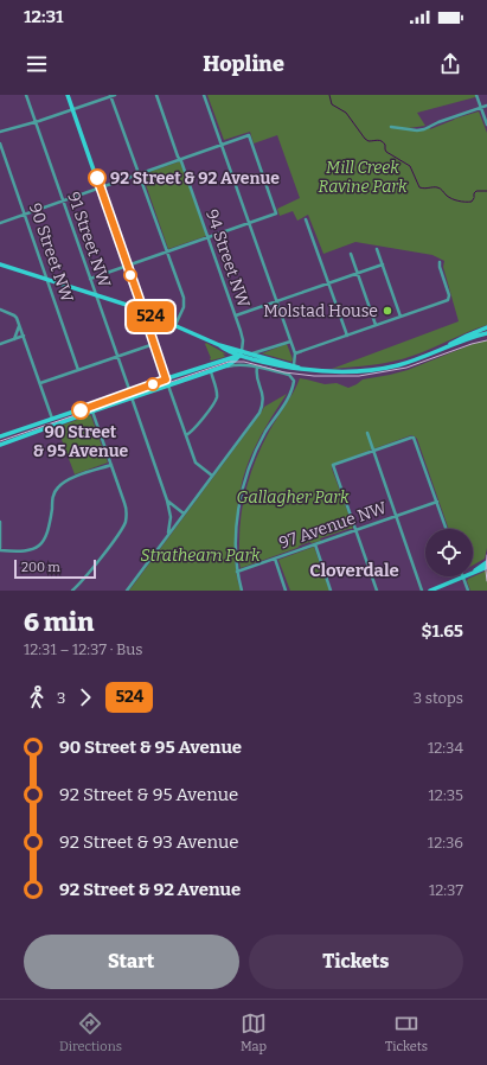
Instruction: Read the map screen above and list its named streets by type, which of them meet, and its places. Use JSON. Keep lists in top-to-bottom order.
{
  "streets": {
    "street": [
      "91 Street NW",
      "90 Street NW",
      "94 Street NW",
      "97 Avenue NW"
    ]
  },
  "districts": ["Cloverdale"],
  "parks": ["Mill Creek Ravine Park", "Gallagher Park", "Strathearn Park"],
  "places": ["92 Street & 92 Avenue", "Molstad House", "90 Street & 95 Avenue"],
  "lines": ["bus line 524"],
  "scale_bar": "200 m",
  "page": {
    "status": "12:31",
    "header": "Hopline",
    "on_map": "524",
    "scale": "200 m",
    "heading": ["6 min", "12:31 – 12:37 · Bus", "$1.65"],
    "legs": ["3", "524", "3 stops"],
    "list": [
      {
        "name": "90 Street & 95 Avenue",
        "value": "12:34"
      },
      {
        "name": "92 Street & 95 Avenue",
        "value": "12:35"
      },
      {
        "name": "92 Street & 93 Avenue",
        "value": "12:36"
      },
      {
        "name": "92 Street & 92 Avenue",
        "value": "12:37"
      }
    ],
    "buttons": ["Start", "Tickets"],
    "tabs": ["Directions", "Map", "Tickets"]
  }
}
